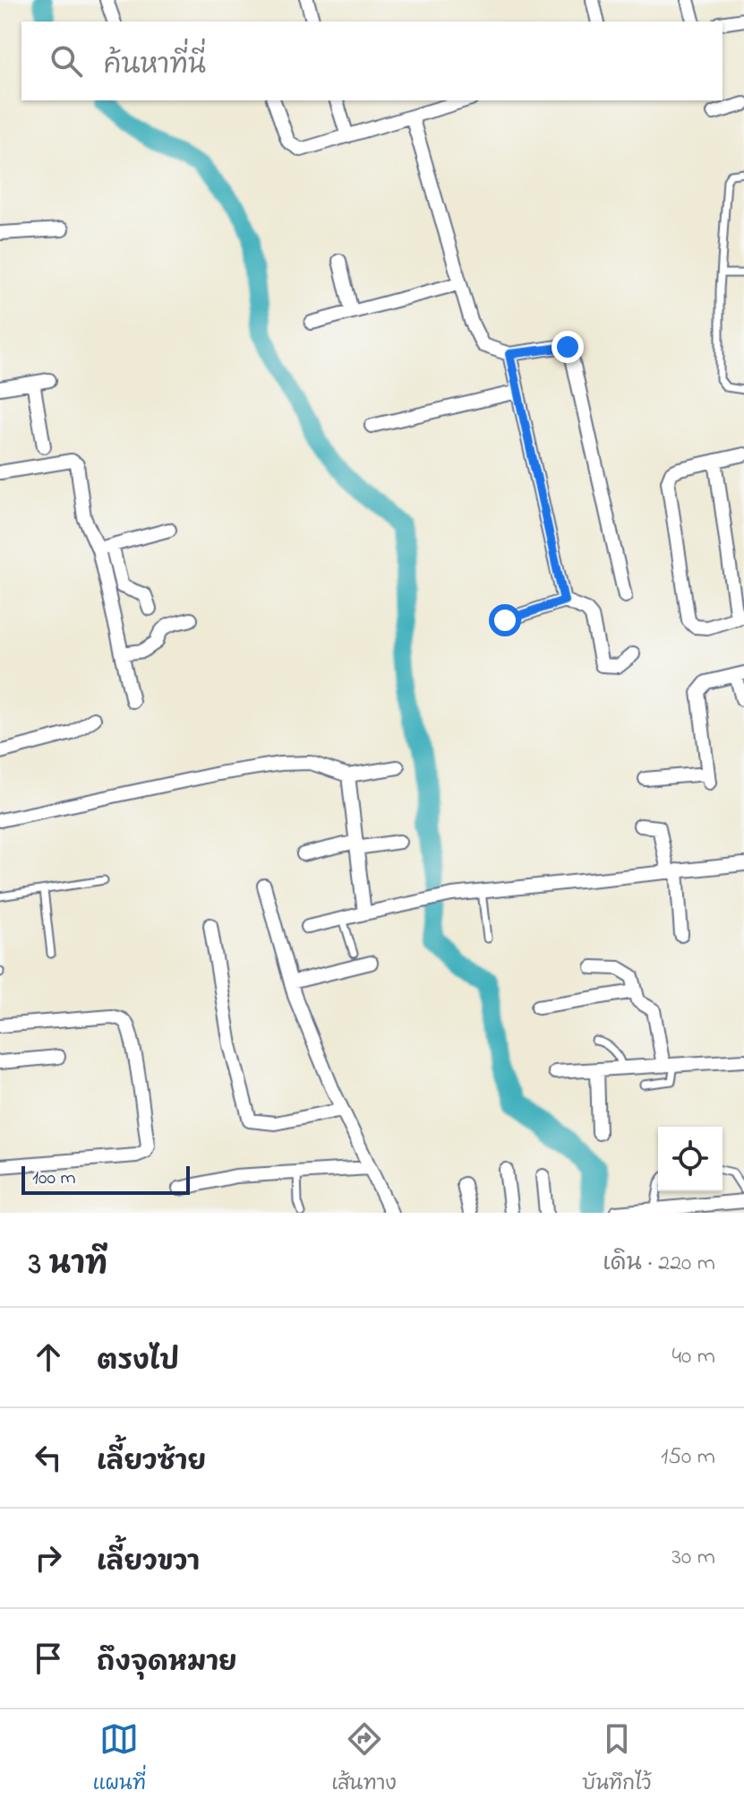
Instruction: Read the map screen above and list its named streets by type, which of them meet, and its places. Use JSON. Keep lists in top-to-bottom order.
{
  "scale_bar": "100 m",
  "page": {
    "search": "ค้นหาที่นี่",
    "scale": "100 m",
    "heading": ["3 นาที", "เดิน · 220 m"],
    "list": [
      ["ตรงไป", "40 m"],
      ["เลี้ยวซ้าย", "150 m"],
      ["เลี้ยวขวา", "30 m"],
      "ถึงจุดหมาย"
    ],
    "nav": ["แผนที่", "เส้นทาง", "บันทึกไว้"]
  }
}
